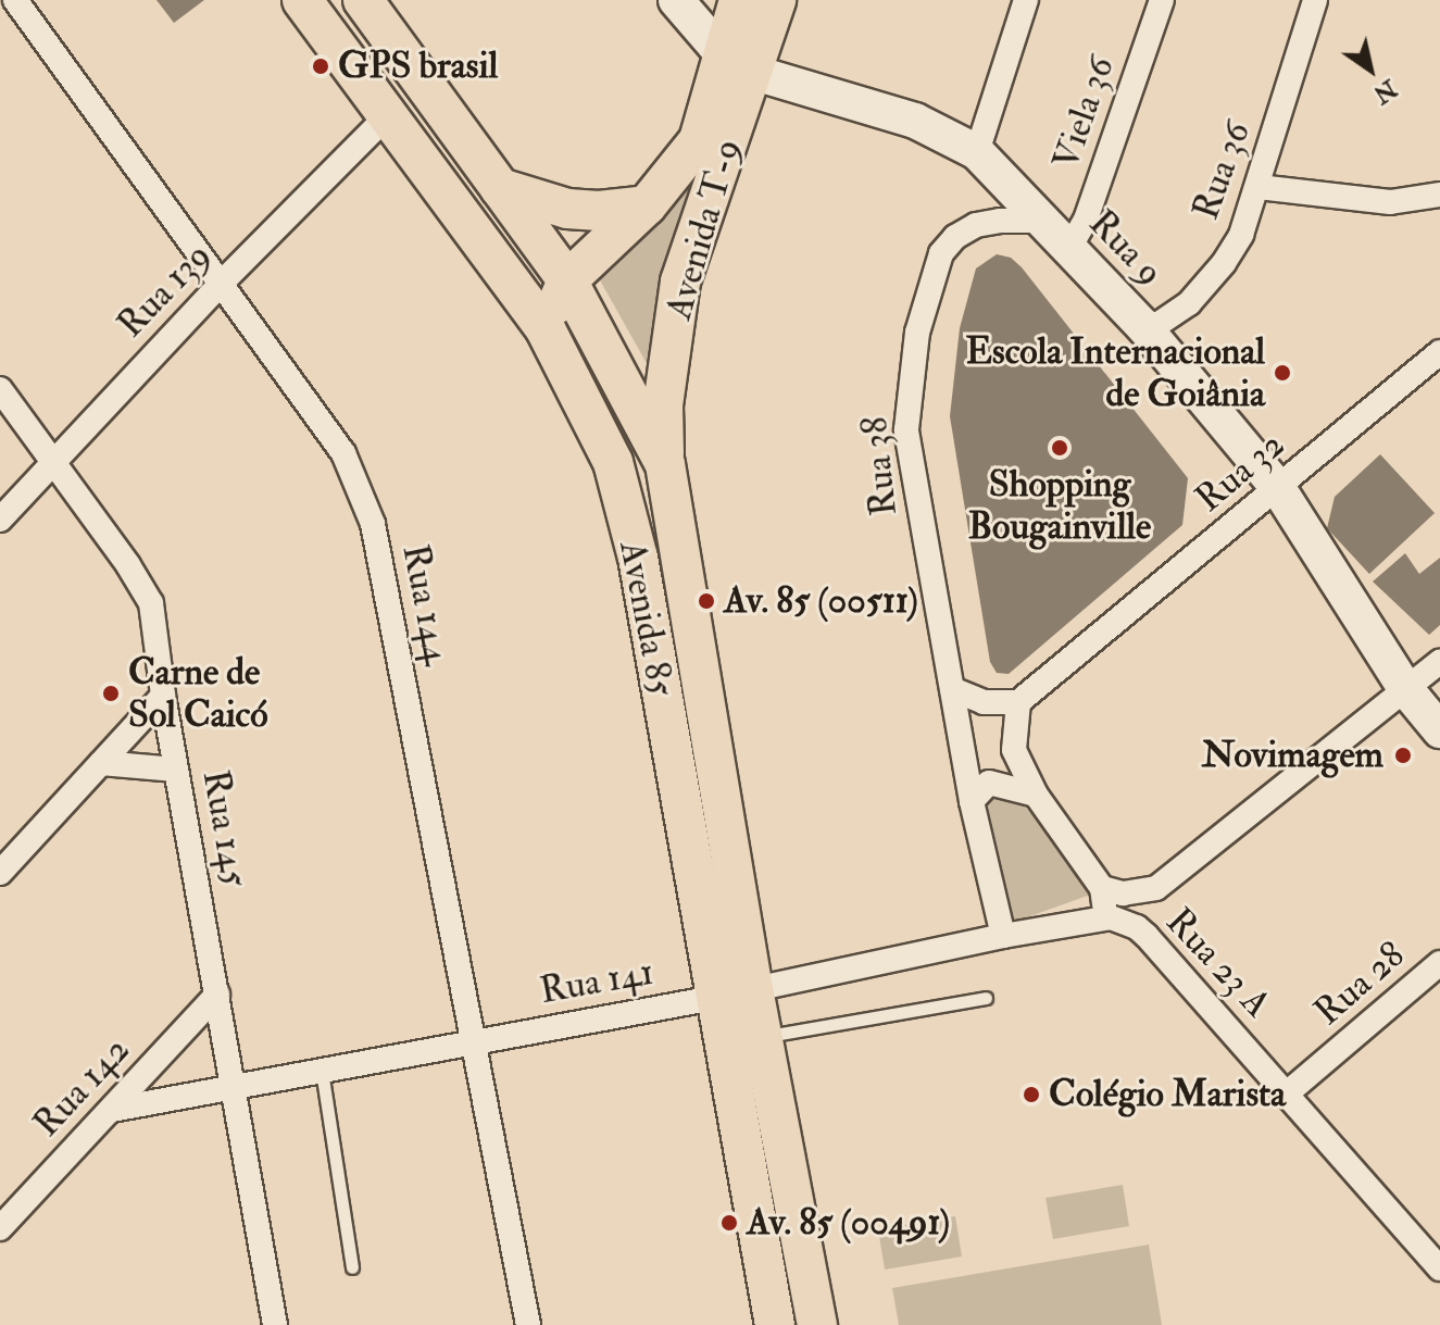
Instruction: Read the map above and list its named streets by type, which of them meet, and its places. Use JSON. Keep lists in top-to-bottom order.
{
  "streets": {
    "main road": ["Avenida T-9", "Avenida 85"],
    "street": [
      "Viela 36",
      "Rua 36",
      "Rua 9",
      "Rua 139",
      "Rua 38",
      "Rua 32",
      "Rua 144",
      "Rua 145",
      "Rua 23 A",
      "Rua 141",
      "Rua 28",
      "Rua 142"
    ]
  },
  "crossings": [
    ["Viela 36", "Rua 9"],
    ["Rua 36", "Rua 9"],
    ["Avenida T-9", "Rua 9"],
    ["Avenida T-9", "Avenida 85"],
    ["Rua 9", "Rua 38"],
    ["Rua 9", "Rua 32"],
    ["Rua 139", "Rua 144"],
    ["Rua 139", "Avenida 85"],
    ["Rua 139", "Rua 145"],
    ["Rua 38", "Rua 141"],
    ["Rua 144", "Rua 141"],
    ["Avenida 85", "Rua 141"],
    ["Rua 145", "Rua 141"],
    ["Rua 145", "Rua 142"],
    ["Rua 23 A", "Rua 141"],
    ["Rua 23 A", "Rua 28"],
    ["Rua 141", "Rua 142"]
  ],
  "places": [
    "GPS brasil",
    "Escola Internacional de Goiânia",
    "Shopping Bougainville",
    "Av. 85 (00511)",
    "Carne de Sol Caicó",
    "Novimagem",
    "Colégio Marista",
    "Av. 85 (00491)"
  ],
  "north": "bottom right"
}
